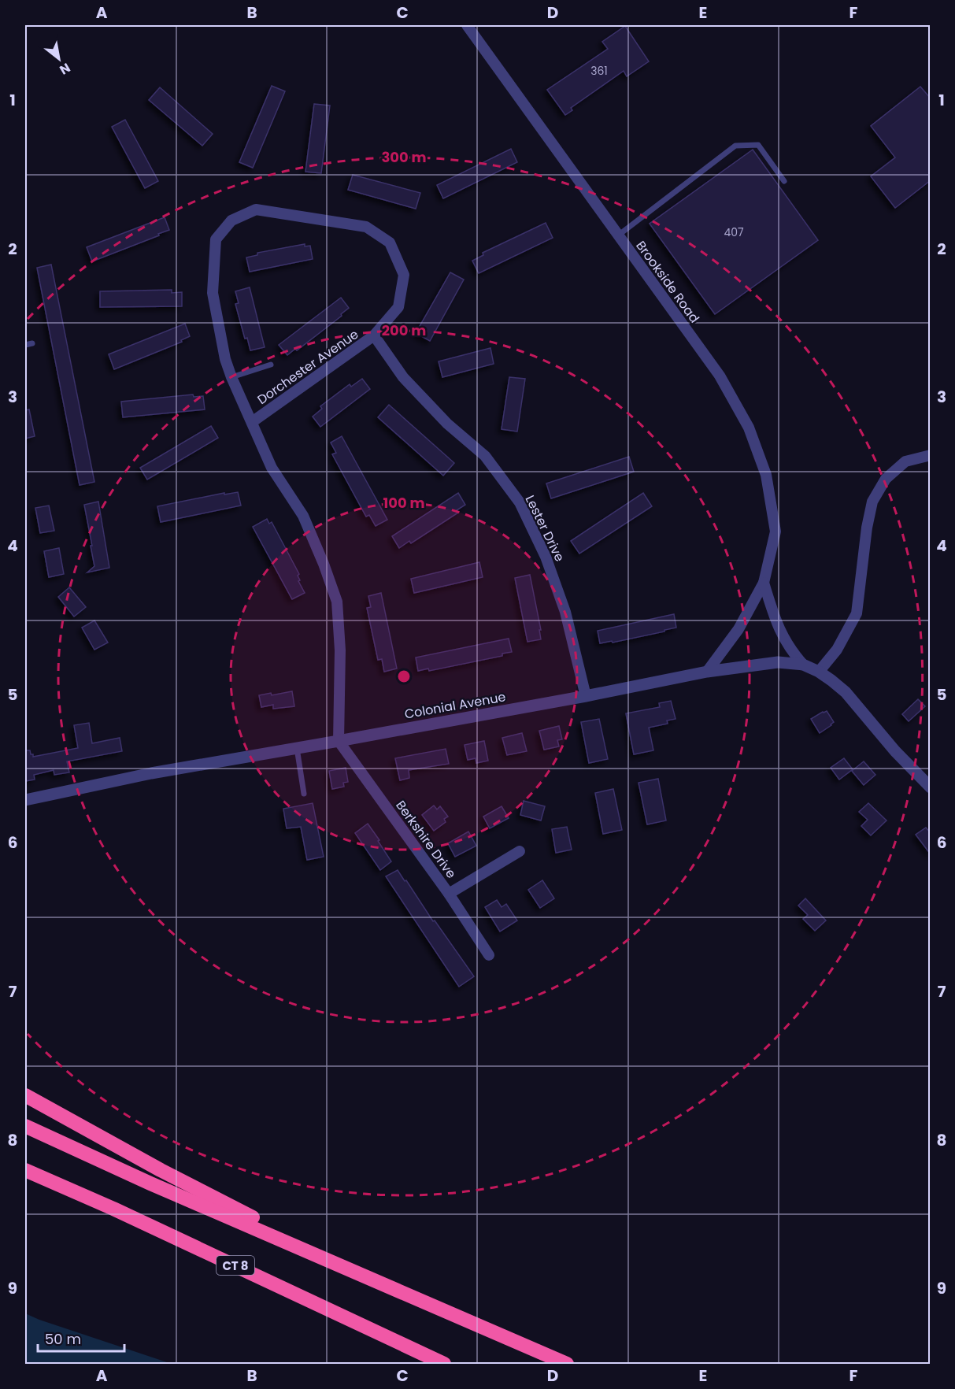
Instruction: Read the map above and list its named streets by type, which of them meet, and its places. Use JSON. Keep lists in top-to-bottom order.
{
  "streets": {
    "highway": ["CT 8"],
    "street": [
      "Brookside Road",
      "Dorchester Avenue",
      "Lester Drive",
      "Colonial Avenue",
      "Berkshire Drive"
    ]
  },
  "crossings": [
    ["Brookside Road", "Colonial Avenue"],
    ["Dorchester Avenue", "Lester Drive"],
    ["Dorchester Avenue", "Colonial Avenue"],
    ["Dorchester Avenue", "Berkshire Drive"],
    ["Lester Drive", "Colonial Avenue"],
    ["Colonial Avenue", "Berkshire Drive"]
  ],
  "house_numbers": ["361", "407"],
  "scale_bar": "50 m",
  "north": "bottom right",
  "grid": {
    "columns": [
      "A",
      "B",
      "C",
      "D",
      "E",
      "F"
    ],
    "rows": [
      "1",
      "2",
      "3",
      "4",
      "5",
      "6",
      "7",
      "8",
      "9"
    ]
  },
  "rings": ["300 m", "200 m", "100 m"]
}
